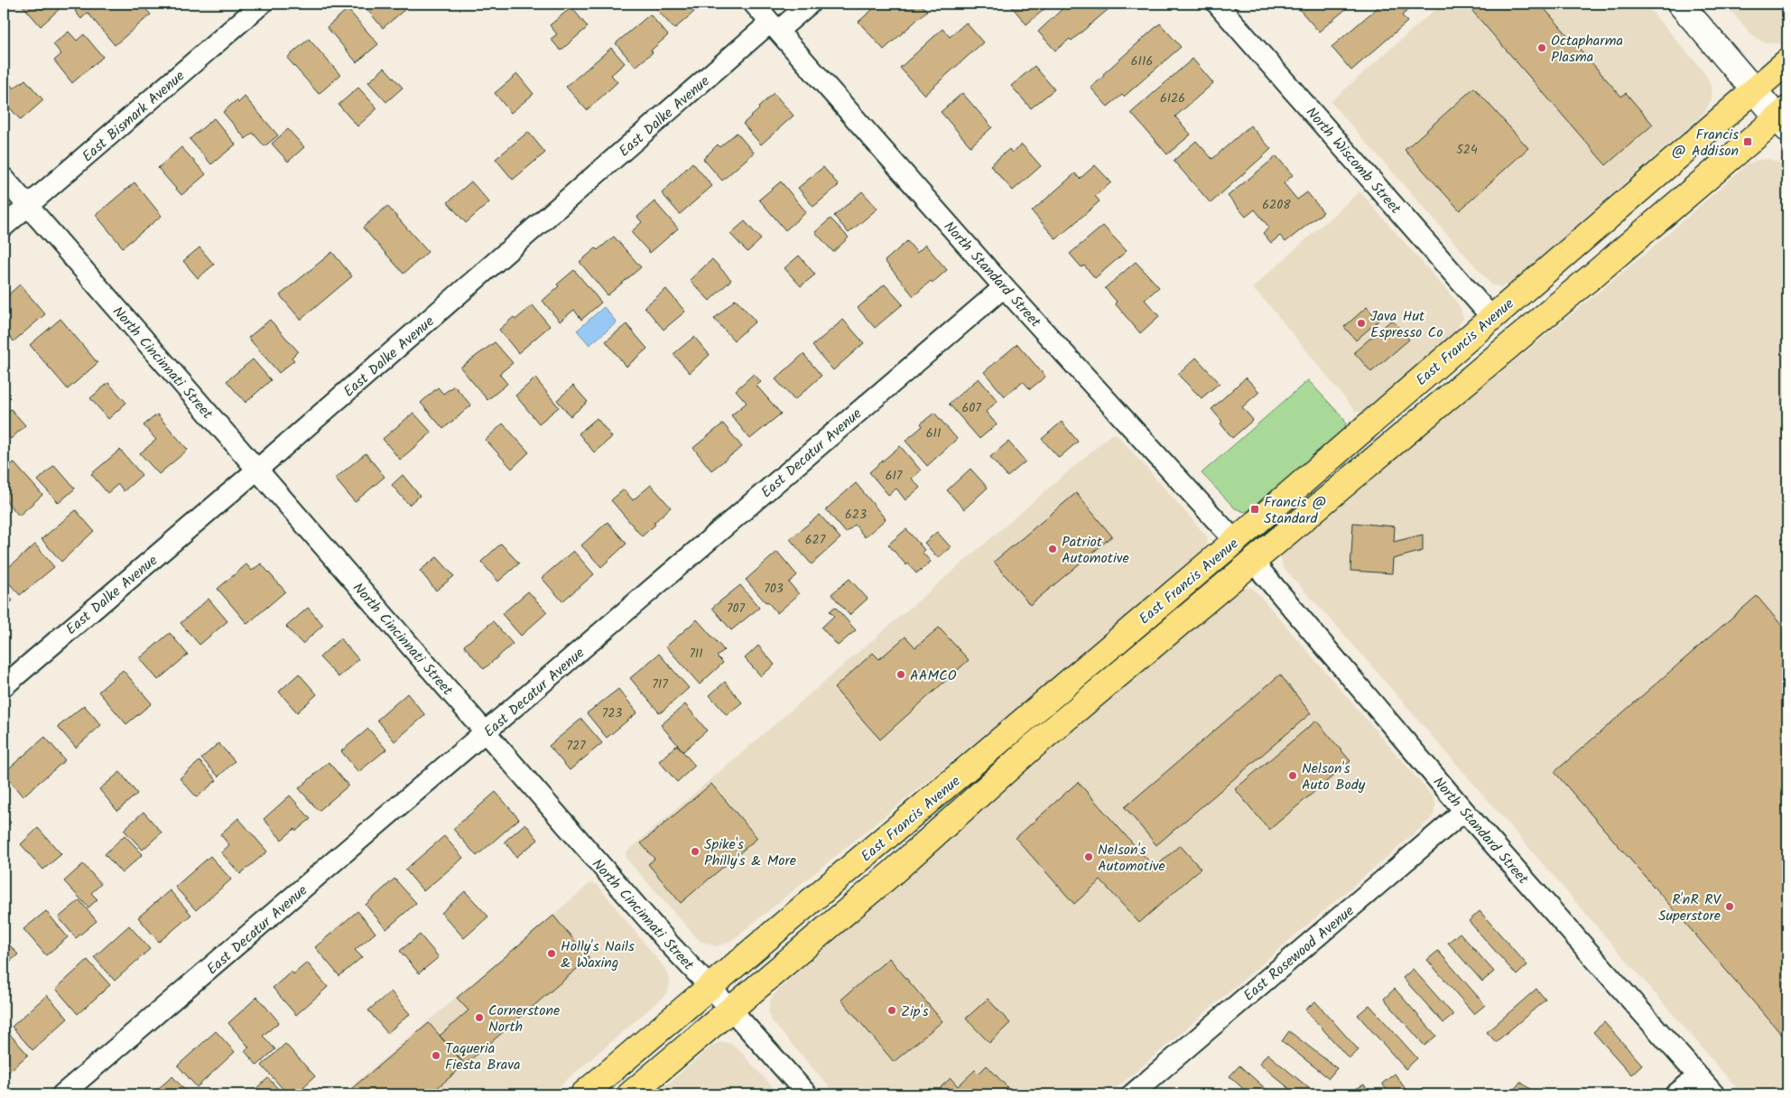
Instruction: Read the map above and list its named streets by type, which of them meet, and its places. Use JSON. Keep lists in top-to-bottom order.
{
  "streets": {
    "main road": ["East Francis Avenue"],
    "street": [
      "East Bismark Avenue",
      "East Dalke Avenue",
      "North Wiscomb Street",
      "North Standard Street",
      "North Cincinnati Street",
      "East Decatur Avenue",
      "East Rosewood Avenue"
    ]
  },
  "crossings": [
    ["East Bismark Avenue", "North Cincinnati Street"],
    ["East Dalke Avenue", "North Standard Street"],
    ["East Dalke Avenue", "North Cincinnati Street"],
    ["North Wiscomb Street", "East Francis Avenue"],
    ["North Standard Street", "East Francis Avenue"],
    ["North Standard Street", "East Decatur Avenue"],
    ["North Standard Street", "East Rosewood Avenue"],
    ["East Francis Avenue", "North Cincinnati Street"],
    ["North Cincinnati Street", "East Decatur Avenue"]
  ],
  "places": {
    "other": [
      "Octapharma Plasma",
      "Java Hut Espresso Co",
      "Patriot Automotive",
      "AAMCO",
      "Nelson's Auto Body",
      "Spike's Philly's & More",
      "Nelson's Automotive",
      "R'nR RV Superstore",
      "Holly's Nails & Waxing",
      "Zip's",
      "Cornerstone North",
      "Taqueria Fiesta Brava"
    ],
    "transit": ["Francis @ Addison", "Francis @ Standard"]
  },
  "house_numbers": [
    "6116",
    "6126",
    "524",
    "6208",
    "607",
    "611",
    "617",
    "623",
    "627",
    "703",
    "707",
    "711",
    "717",
    "723",
    "727"
  ]
}
